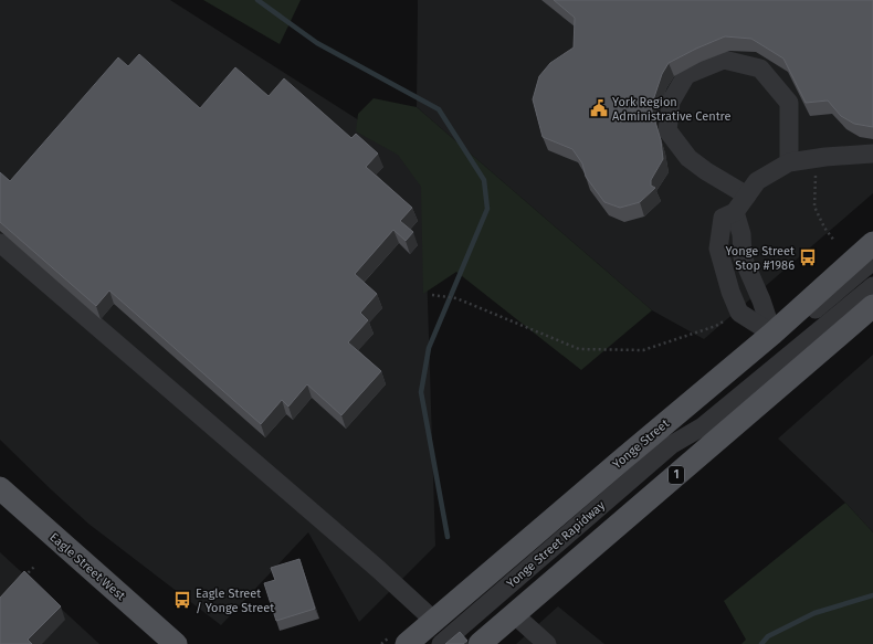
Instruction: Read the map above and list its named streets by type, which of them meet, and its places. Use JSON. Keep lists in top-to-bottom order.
{
  "streets": {
    "main road": ["Yonge Street", "1", "Eagle Street West"],
    "lane": ["Yonge Street Rapidway"]
  },
  "places": {
    "public building": ["York Region Administrative Centre"],
    "bus stop": ["Yonge Street Stop #1986", "Eagle Street / Yonge Street"]
  }
}
